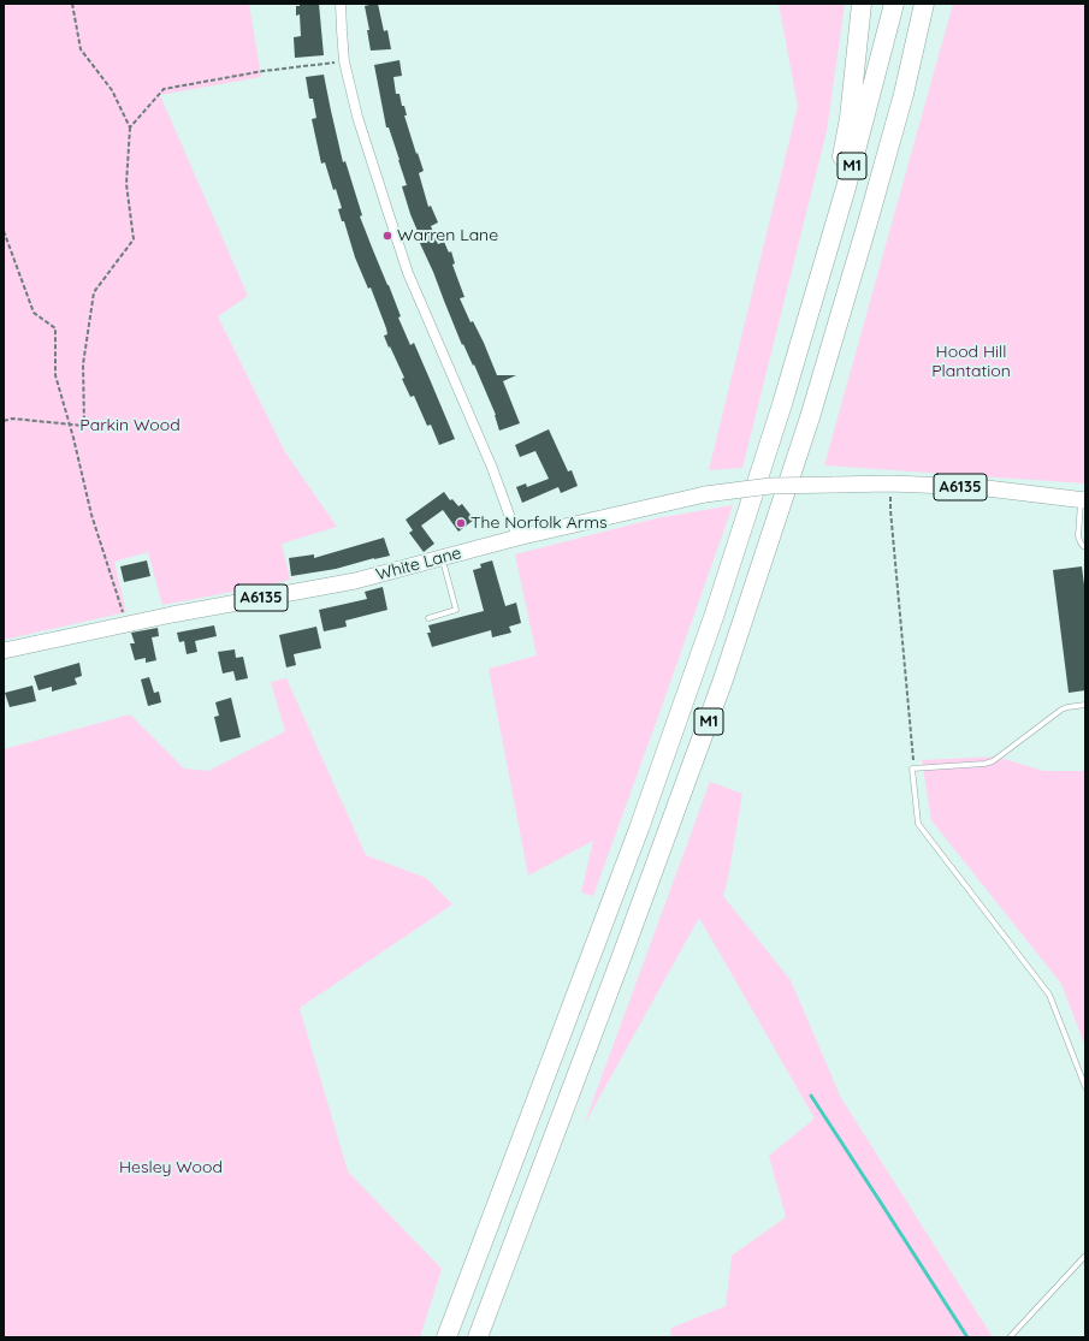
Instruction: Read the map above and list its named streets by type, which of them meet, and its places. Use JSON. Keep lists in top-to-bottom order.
{
  "streets": {
    "highway": ["M1"],
    "main road": ["A6135", "White Lane"]
  },
  "crossings": [
    ["A6135", "White Lane"]
  ],
  "parks": ["Hood Hill Plantation", "Parkin Wood", "Hesley Wood"],
  "places": ["Warren Lane", "The Norfolk Arms"]
}
